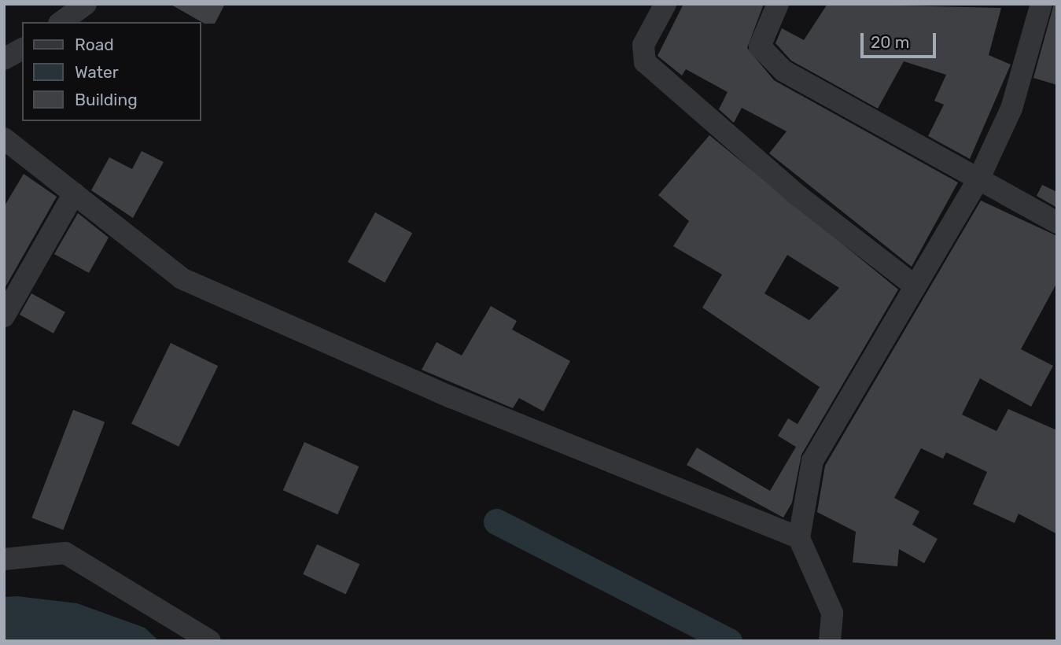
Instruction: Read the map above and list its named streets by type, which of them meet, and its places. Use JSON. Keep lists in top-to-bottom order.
{
  "legend": ["Road", "Water", "Building"],
  "scale_bar": "20 m"
}
